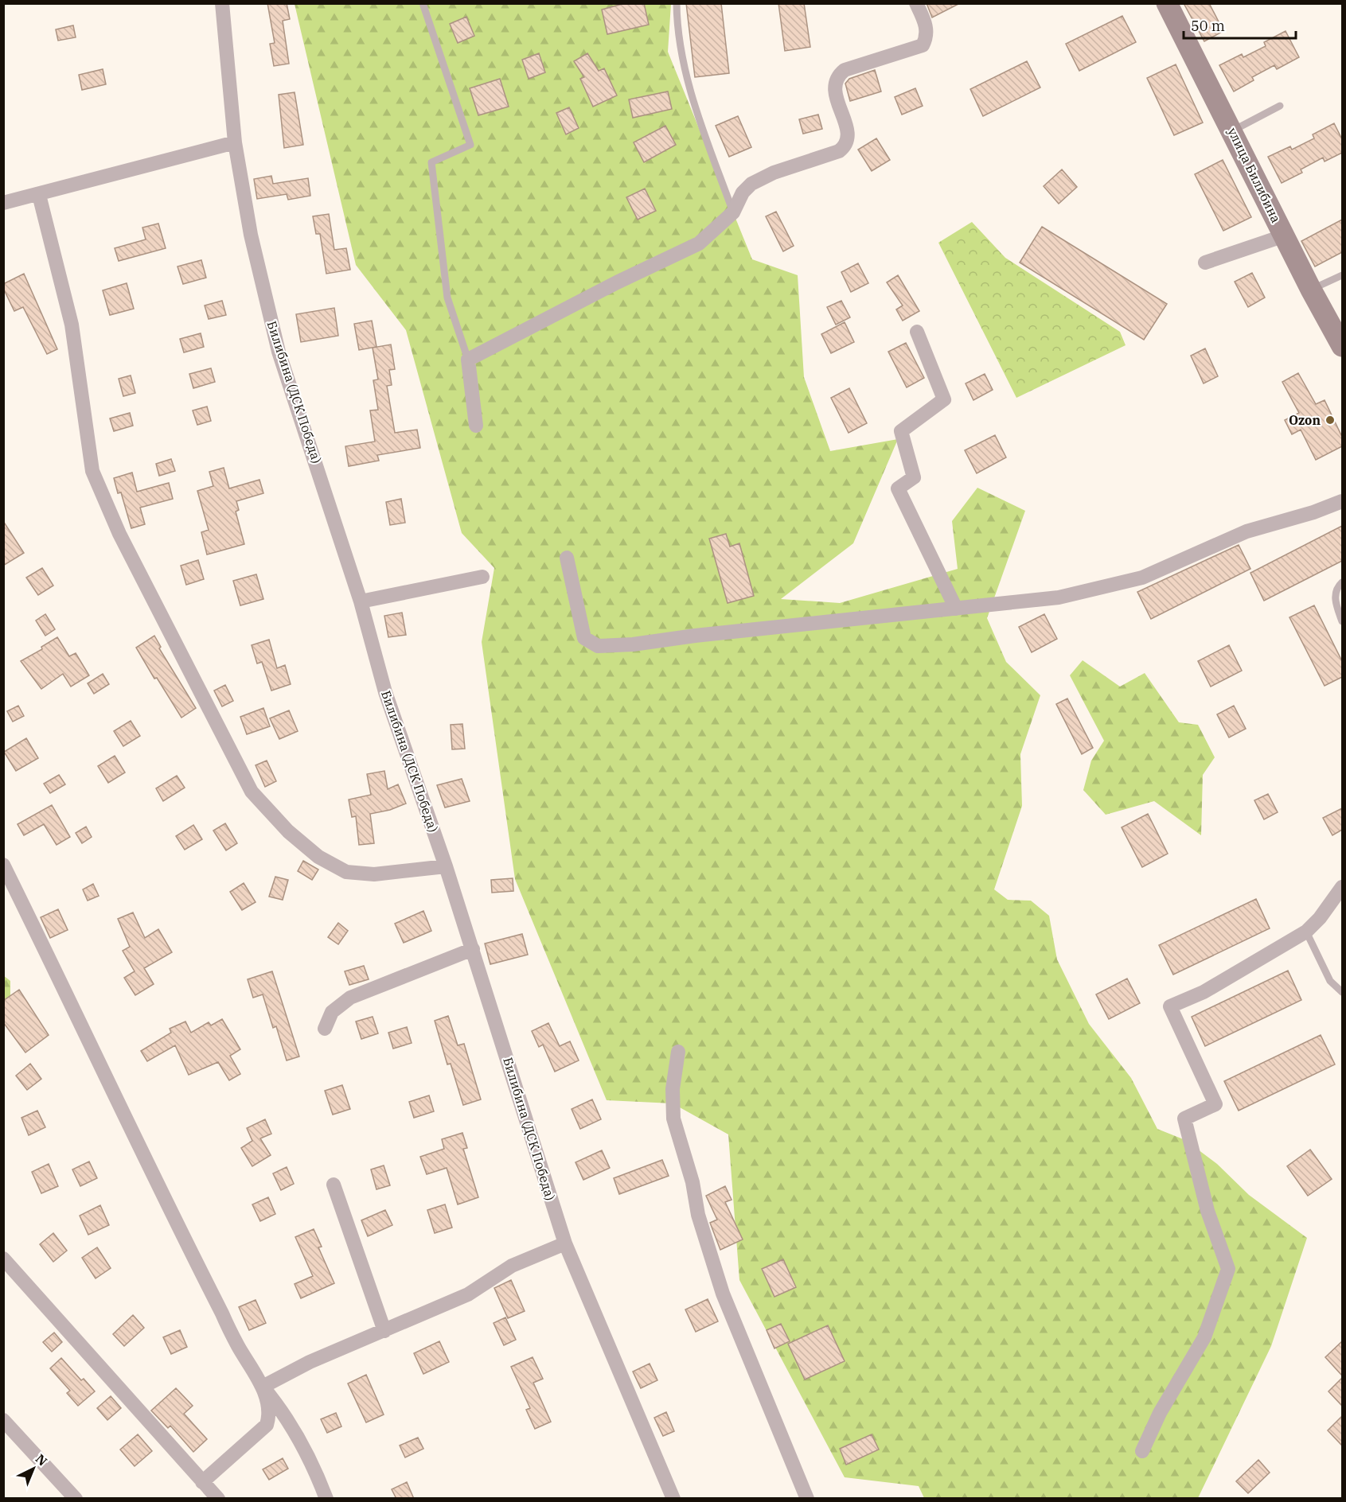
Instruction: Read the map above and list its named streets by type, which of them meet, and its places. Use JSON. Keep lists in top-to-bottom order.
{
  "streets": {
    "main road": ["улица Билибина"],
    "street": ["Билибина (ДСК Победа)"]
  },
  "places": ["Ozon"],
  "scale_bar": "50 m",
  "north": "top right"
}
